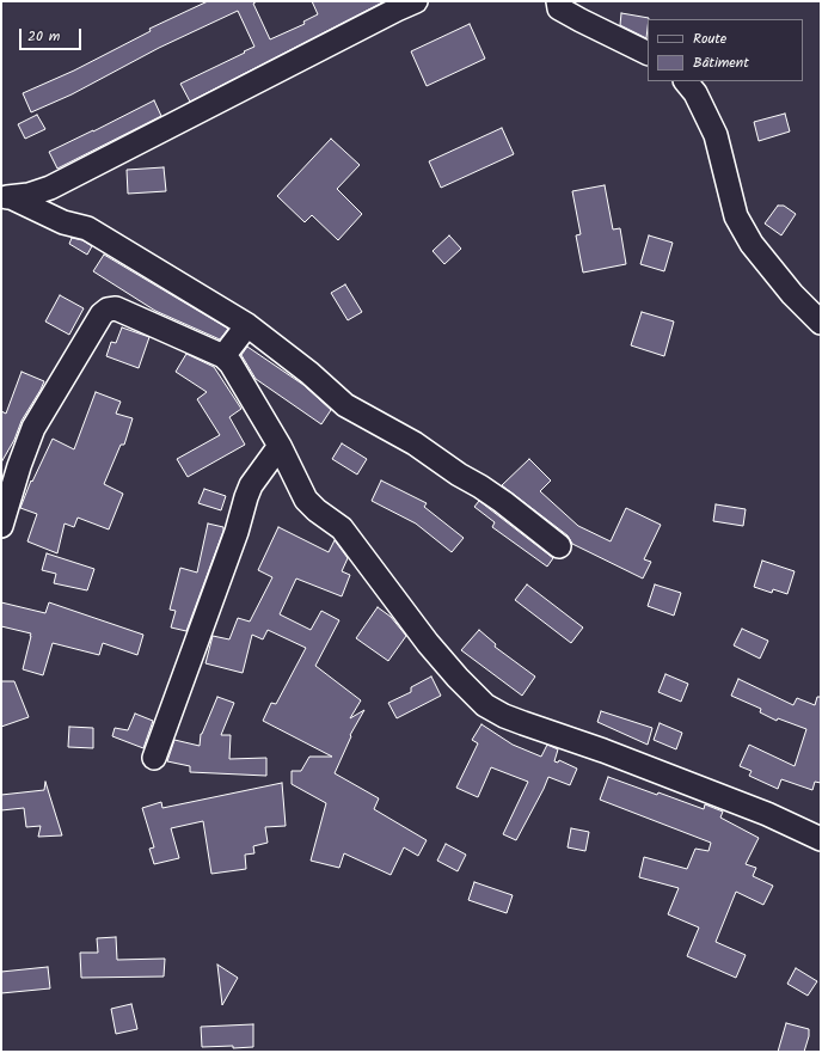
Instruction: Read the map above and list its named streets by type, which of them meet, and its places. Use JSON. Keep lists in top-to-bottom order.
{
  "legend": ["Route", "Bâtiment"],
  "scale_bar": "20 m"
}
